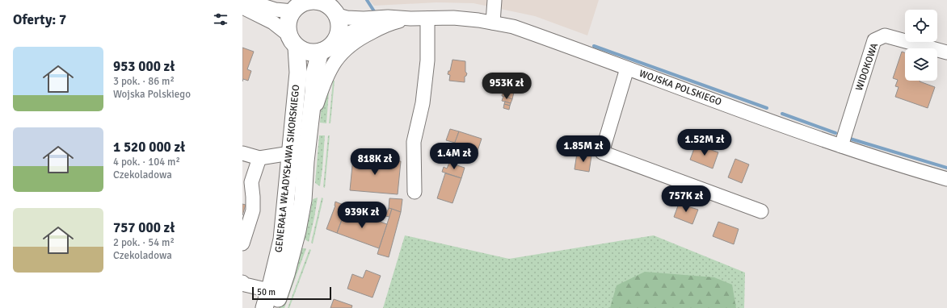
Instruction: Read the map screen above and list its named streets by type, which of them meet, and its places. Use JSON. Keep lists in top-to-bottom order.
{
  "streets": {
    "main road": ["GENERAŁA WŁADYSŁAWA SIKORSKIEGO"],
    "street": ["WIDOKOWA", "WOJSKA POLSKIEGO"]
  },
  "crossings": [
    ["WIDOKOWA", "WOJSKA POLSKIEGO"]
  ],
  "scale_bar": "50 m",
  "page": {
    "heading": "Oferty: 7",
    "list": [
      {
        "name": "953 000 zł",
        "note": "3 pok. · 86 m² · Wojska Polskiego"
      },
      {
        "name": "1 520 000 zł",
        "note": "4 pok. · 104 m² · Czekoladowa"
      },
      {
        "name": "757 000 zł",
        "note": "2 pok. · 54 m² · Czekoladowa"
      }
    ],
    "price": [
      "953K zł",
      "1.52M zł",
      "1.85M zł",
      "1.4M zł",
      "818K zł",
      "757K zł",
      "939K zł"
    ],
    "scale": "50 m"
  }
}
